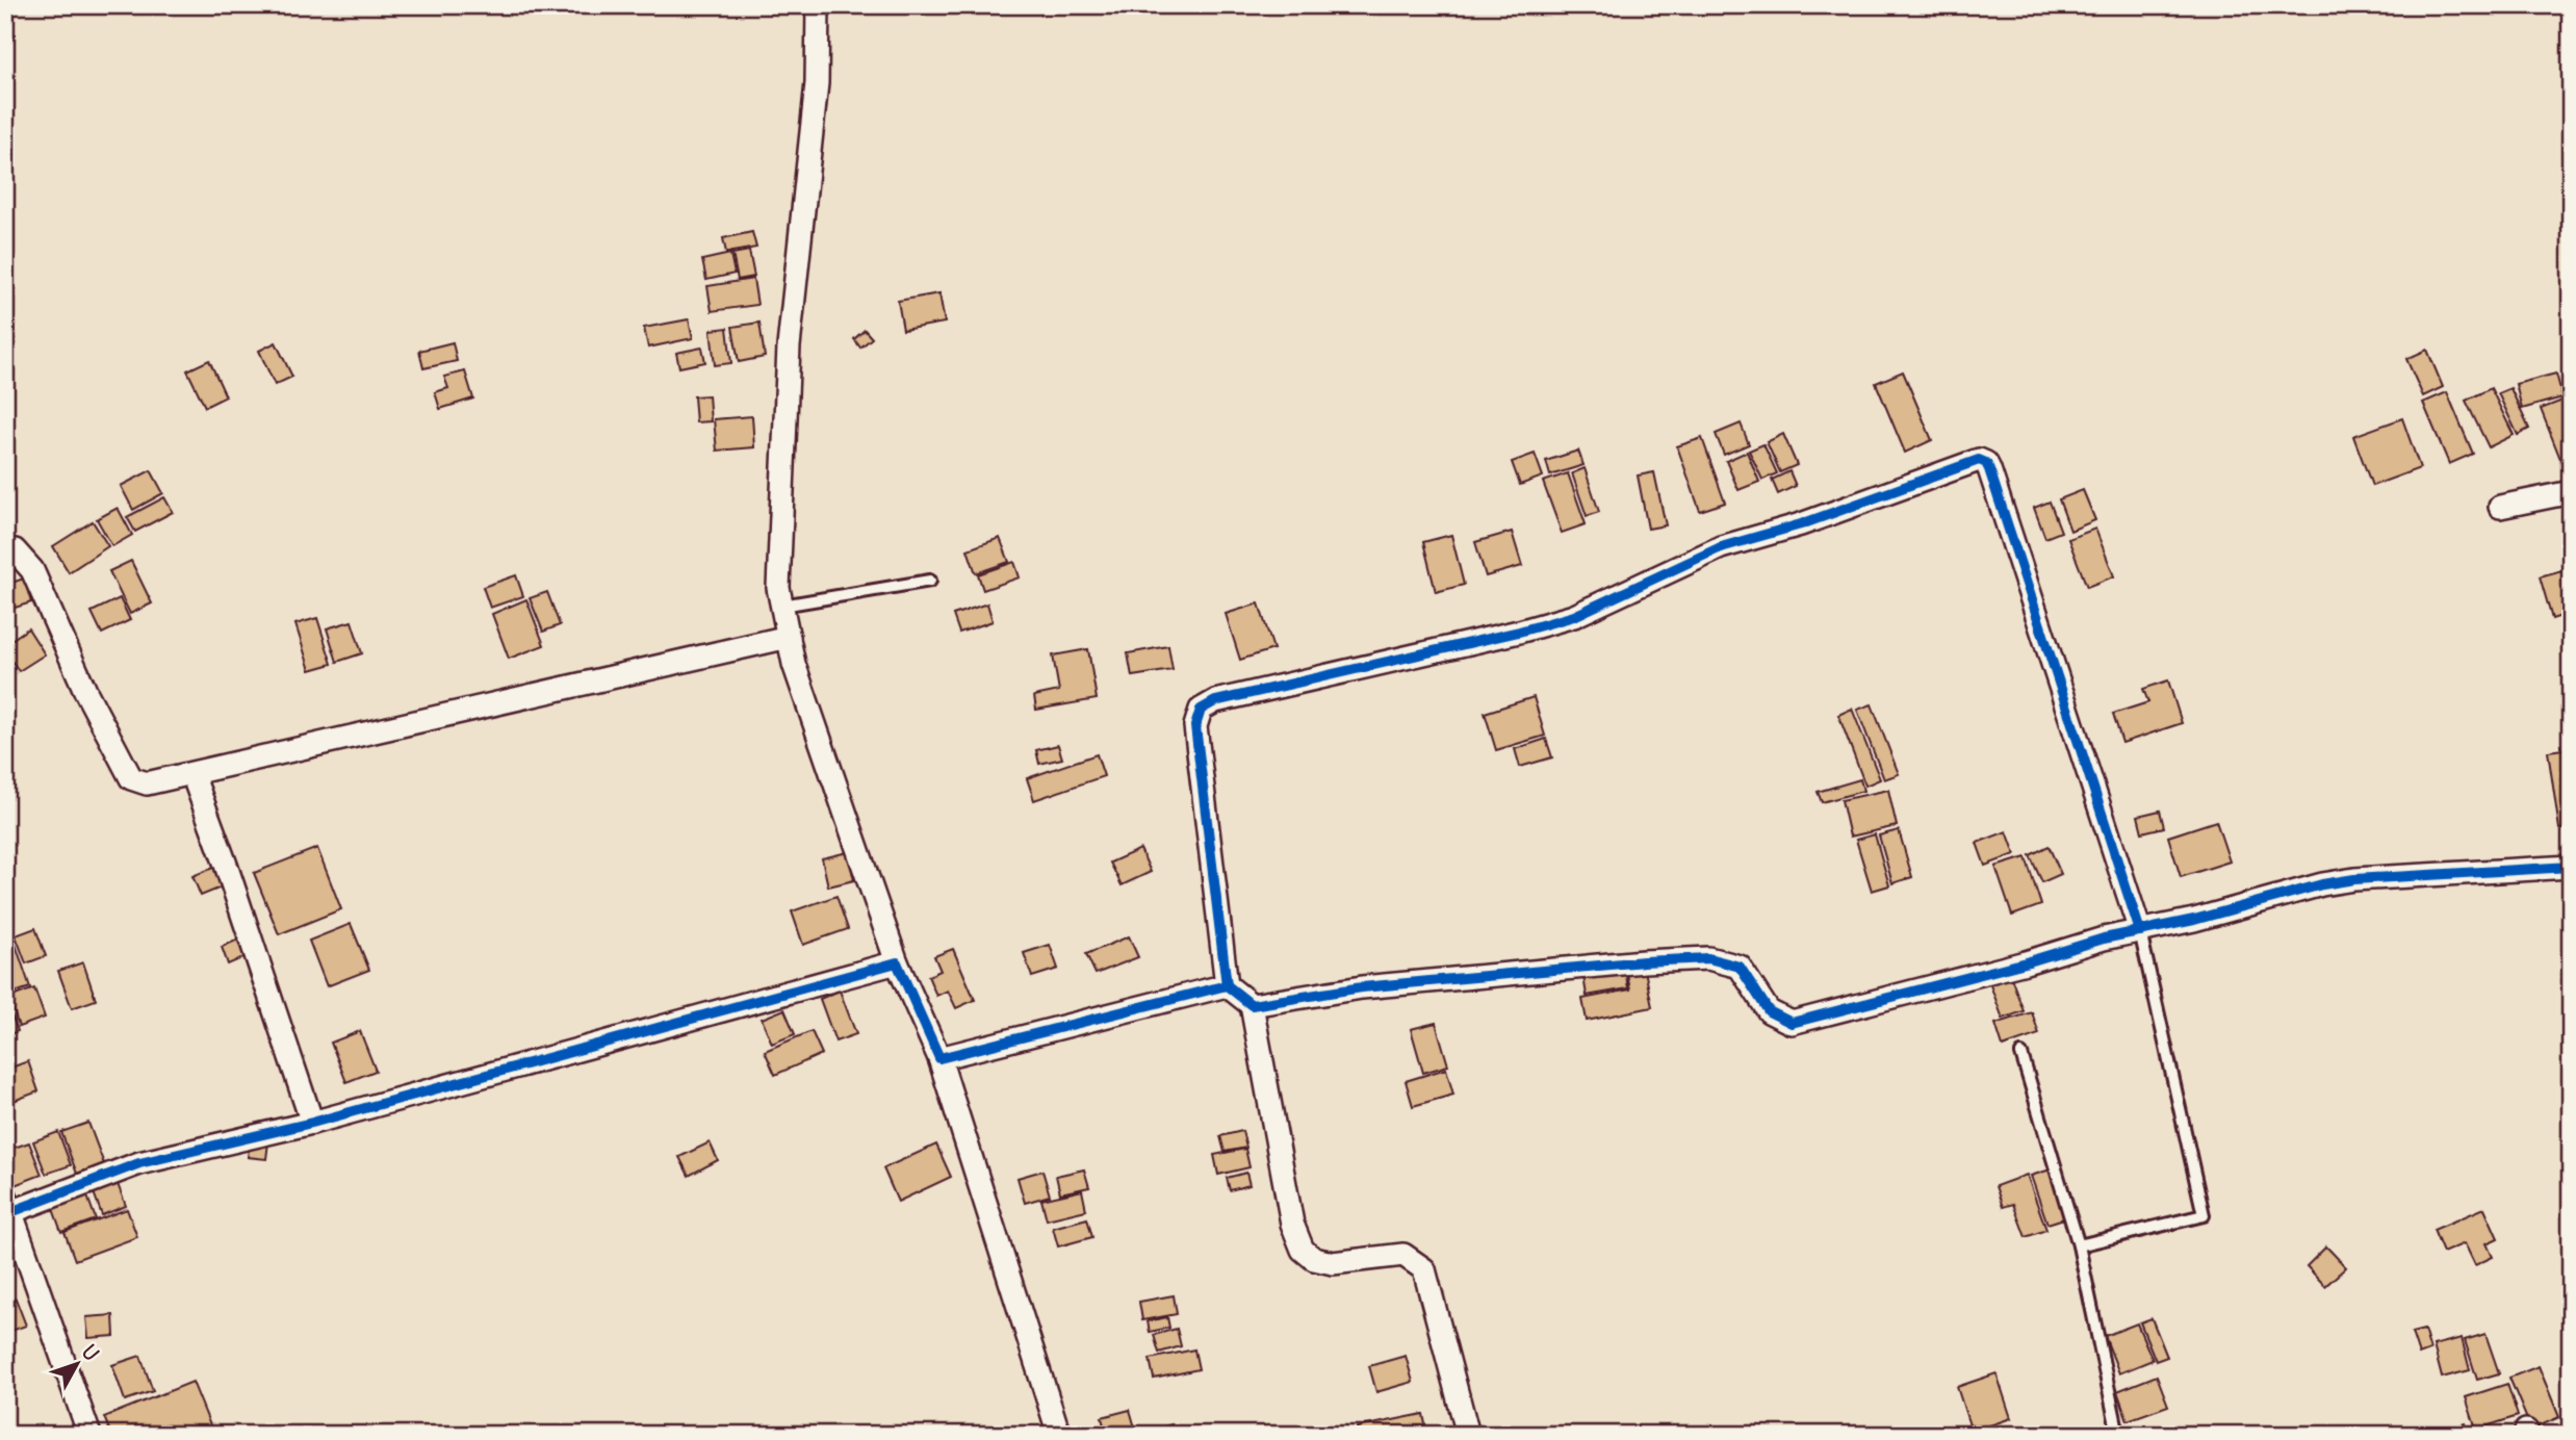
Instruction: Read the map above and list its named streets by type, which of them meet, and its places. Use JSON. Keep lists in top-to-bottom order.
{
  "north": "top right"
}
